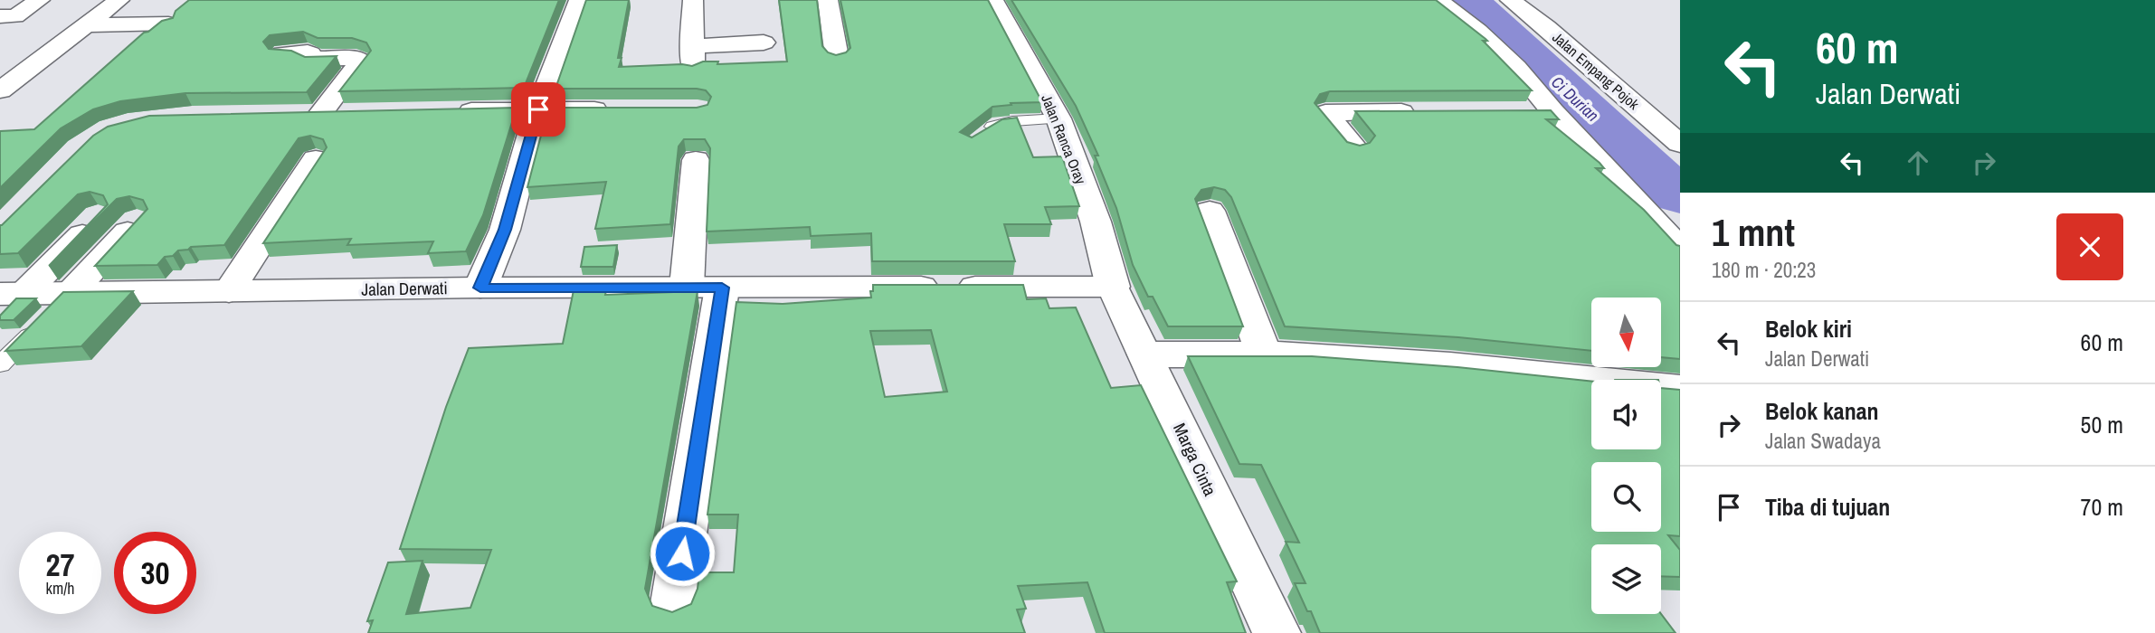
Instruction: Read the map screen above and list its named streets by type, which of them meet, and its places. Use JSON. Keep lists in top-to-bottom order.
{
  "streets": {
    "street": [
      "Jalan Empang Pojok",
      "Jalan Ranca Oray",
      "Jalan Derwati",
      "Marga Cinta"
    ]
  },
  "crossings": [
    ["Jalan Ranca Oray", "Jalan Derwati"],
    ["Jalan Ranca Oray", "Marga Cinta"],
    ["Jalan Derwati", "Marga Cinta"]
  ],
  "water": ["Ci Durian"],
  "north": "bottom",
  "page": {
    "turn": ["60 m", "Jalan Derwati"],
    "heading": ["1 mnt", "180 m · 20:23"],
    "list": [
      {
        "name": "Belok kiri",
        "note": "Jalan Derwati",
        "value": "60 m"
      },
      {
        "name": "Belok kanan",
        "note": "Jalan Swadaya",
        "value": "50 m"
      },
      {
        "name": "Tiba di tujuan",
        "value": "70 m"
      }
    ],
    "speed": "27 km/h",
    "limit": "30"
  }
}
